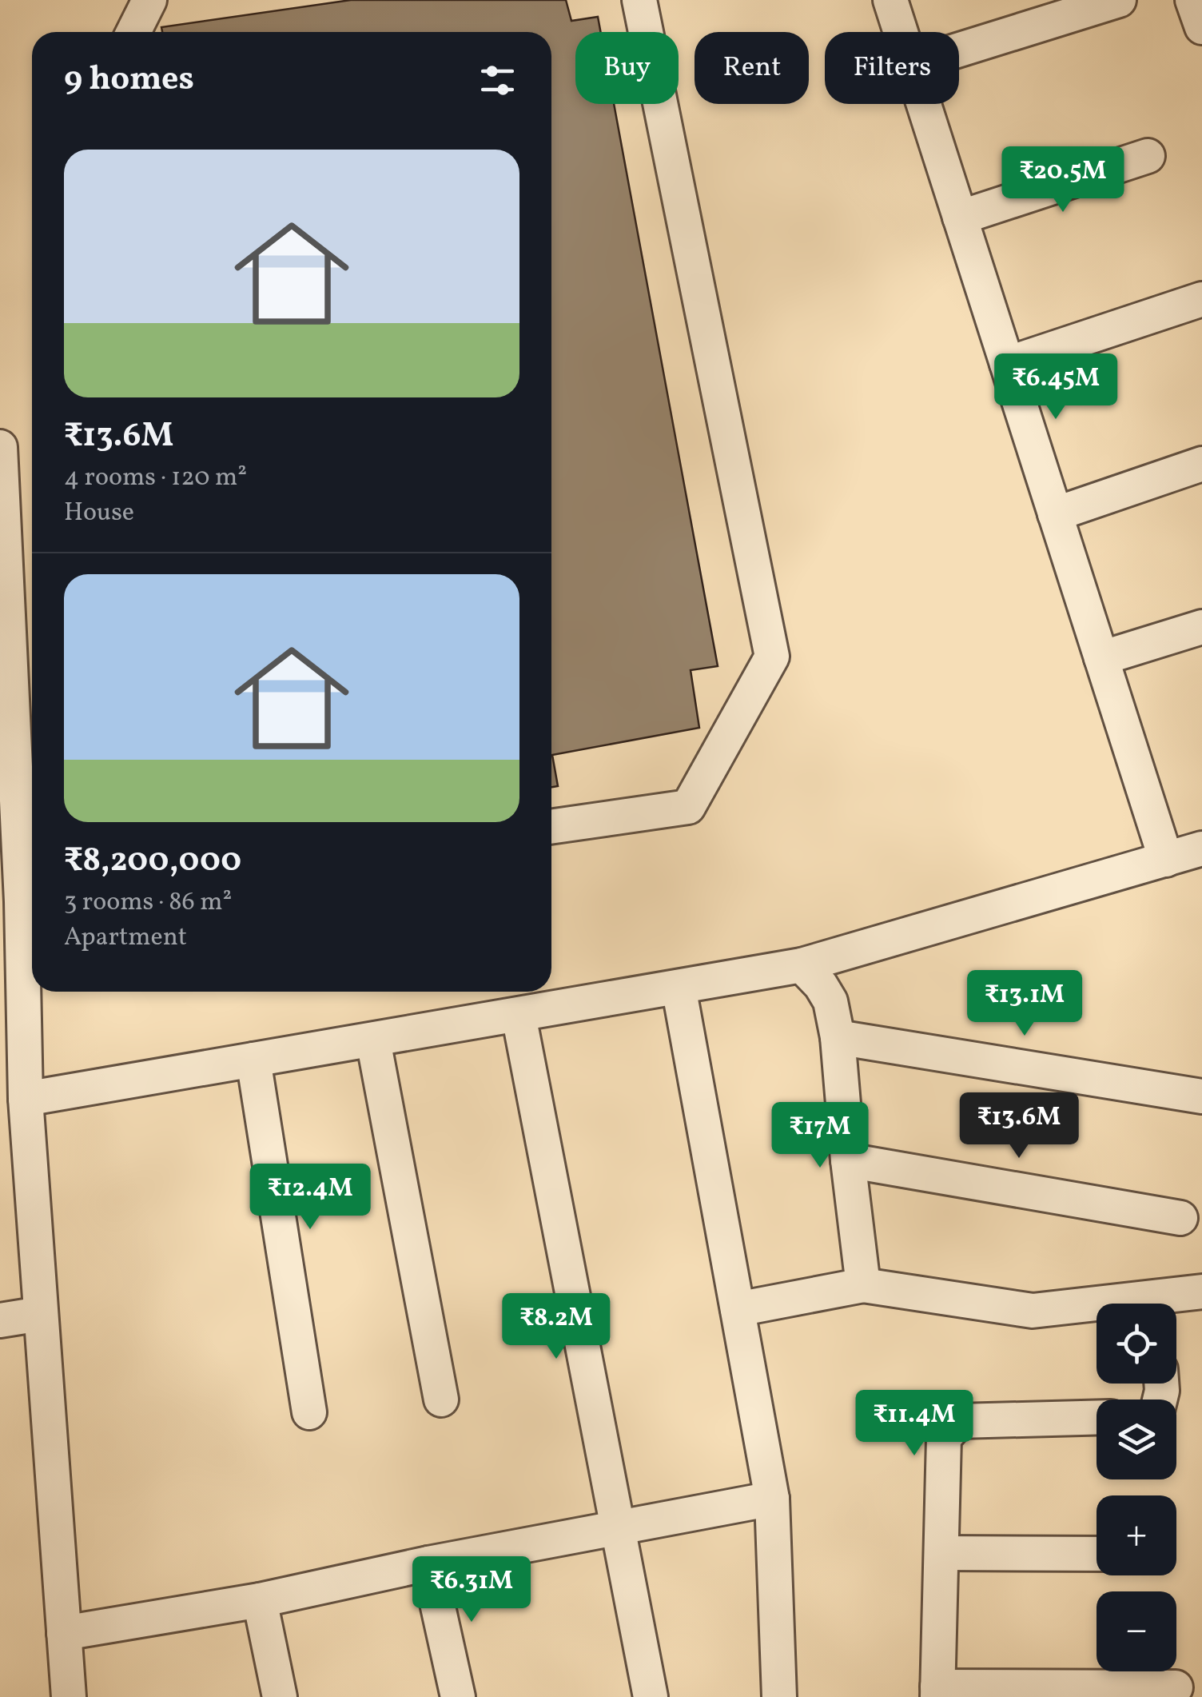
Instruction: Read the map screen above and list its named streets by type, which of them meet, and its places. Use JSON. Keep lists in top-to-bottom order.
{
  "page": {
    "chip": ["Buy", "Rent", "Filters"],
    "heading": "9 homes",
    "list": [
      {
        "name": "₹13.6M",
        "note": "4 rooms · 120 m² · House"
      },
      {
        "name": "₹8,200,000",
        "note": "3 rooms · 86 m² · Apartment"
      }
    ],
    "price": [
      "₹20.5M",
      "₹6.45M",
      "₹13.1M",
      "₹13.6M",
      "₹17M",
      "₹12.4M",
      "₹8.2M",
      "₹11.4M",
      "₹6.31M"
    ],
    "map_buttons": ["+", "−"]
  }
}
